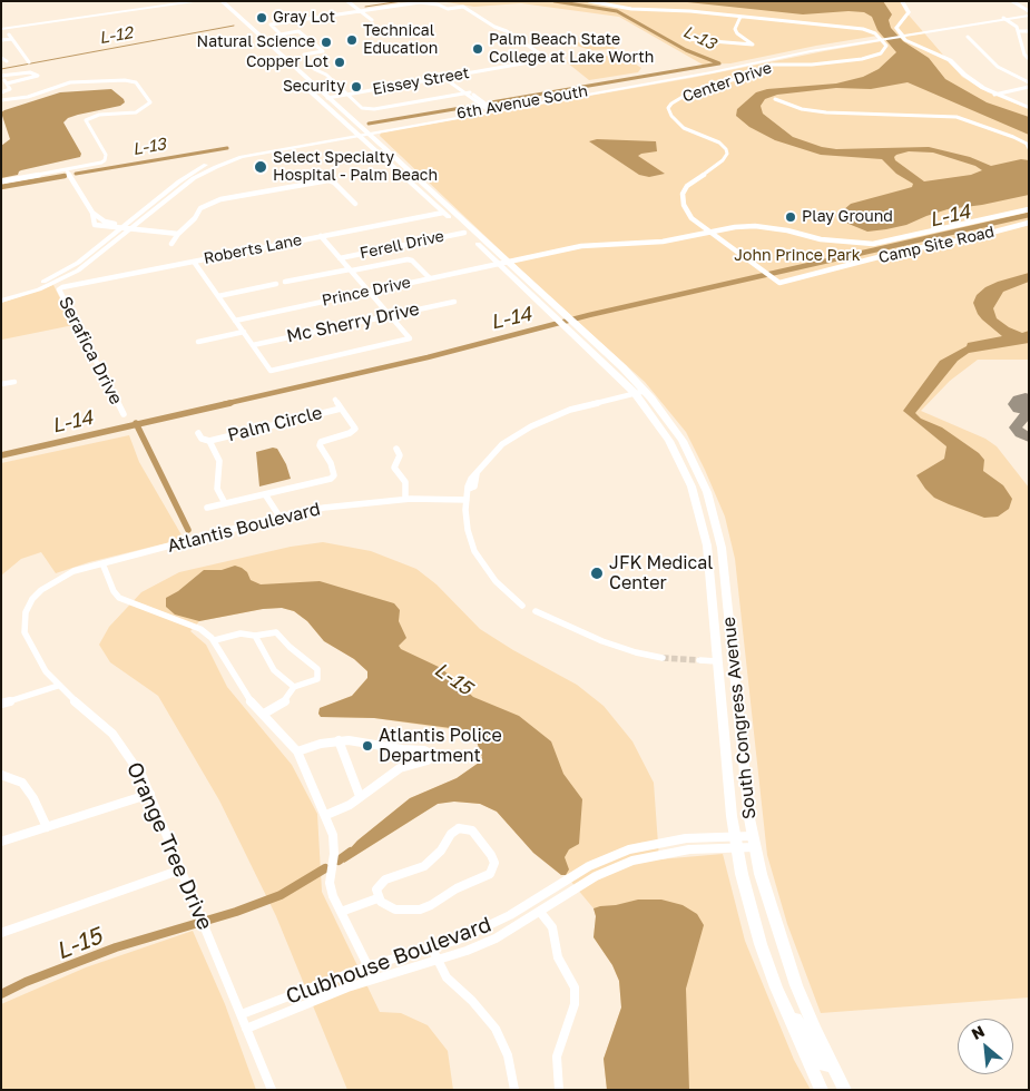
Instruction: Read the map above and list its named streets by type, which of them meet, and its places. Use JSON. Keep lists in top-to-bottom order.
{
  "streets": {
    "main road": ["South Congress Avenue"],
    "street": [
      "Eissey Street",
      "Center Drive",
      "6th Avenue South",
      "Ferell Drive",
      "Camp Site Road",
      "Roberts Lane",
      "Prince Drive",
      "Mc Sherry Drive",
      "Serafica Drive",
      "Palm Circle",
      "Atlantis Boulevard",
      "Orange Tree Drive",
      "Clubhouse Boulevard"
    ]
  },
  "crossings": [
    ["Eissey Street", "South Congress Avenue"],
    ["Center Drive", "Camp Site Road"],
    ["Center Drive", "Prince Drive"],
    ["6th Avenue South", "Roberts Lane"],
    ["6th Avenue South", "Serafica Drive"],
    ["6th Avenue South", "South Congress Avenue"],
    ["Ferell Drive", "South Congress Avenue"],
    ["Roberts Lane", "Serafica Drive"],
    ["Roberts Lane", "South Congress Avenue"],
    ["Prince Drive", "South Congress Avenue"],
    ["Atlantis Boulevard", "Orange Tree Drive"],
    ["South Congress Avenue", "Clubhouse Boulevard"],
    ["Orange Tree Drive", "Clubhouse Boulevard"]
  ],
  "water": [
    "L-12",
    "L-13",
    "L-14",
    "L-15"
  ],
  "parks": ["John Prince Park"],
  "places": [
    "Gray Lot",
    "Technical Education",
    "Natural Science",
    "Palm Beach State College at Lake Worth",
    "Copper Lot",
    "Security",
    "Select Specialty Hospital - Palm Beach",
    "Play Ground",
    "JFK Medical Center",
    "Atlantis Police Department"
  ],
  "north": "top left"
}
